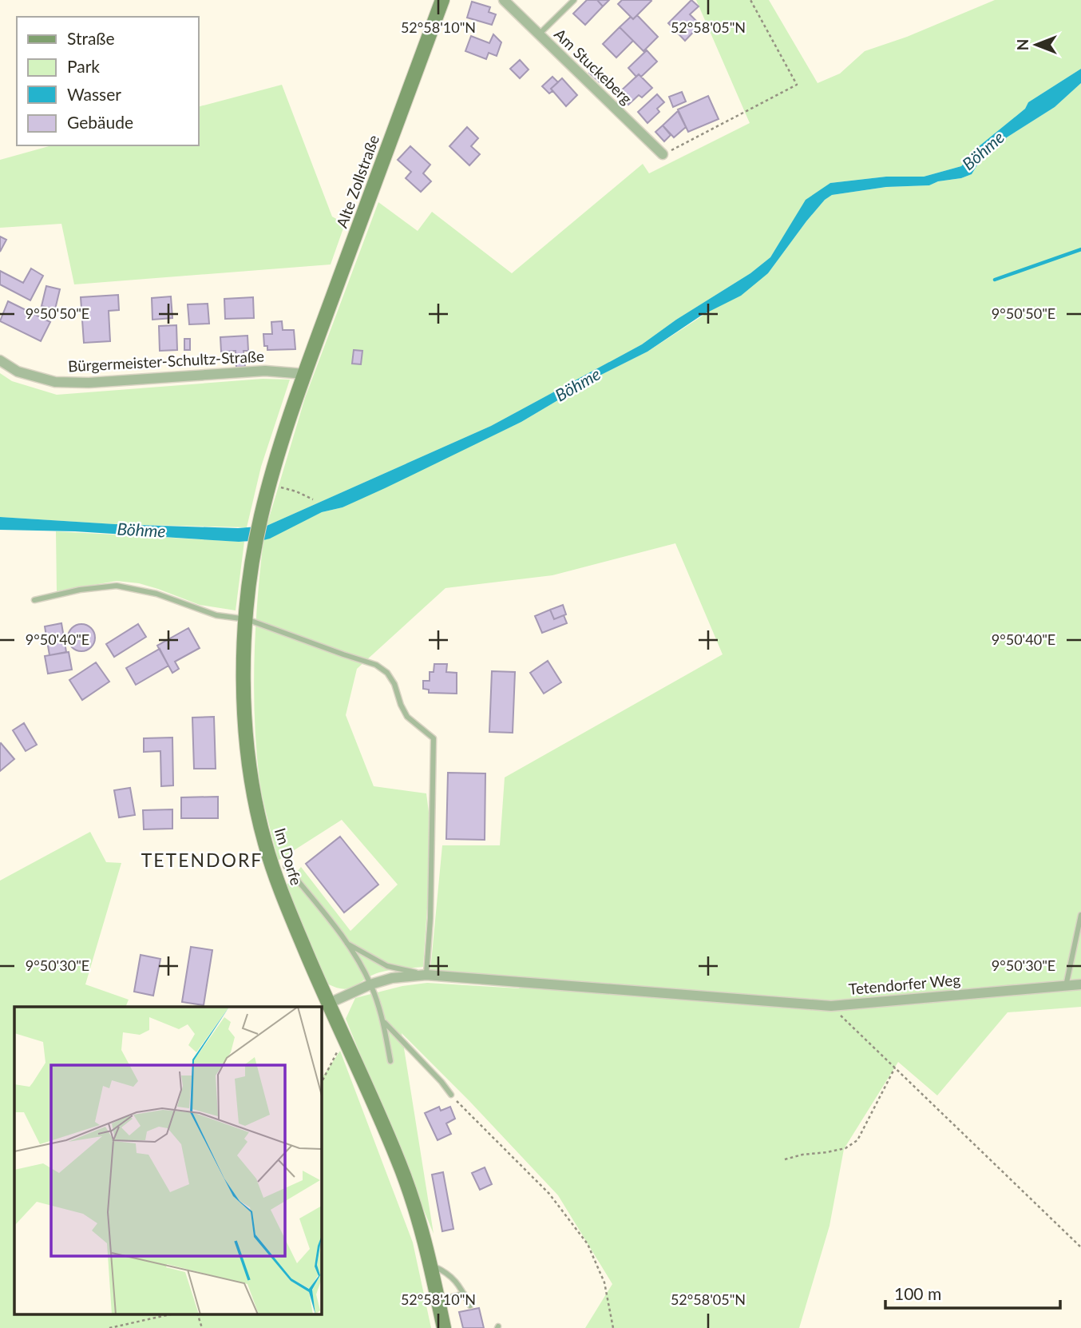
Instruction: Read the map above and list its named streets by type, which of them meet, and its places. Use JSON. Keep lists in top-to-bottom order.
{
  "streets": {
    "street": [
      "Am Stuckeberg",
      "Alte Zollstraße",
      "Bürgermeister-Schultz-Straße",
      "Im Dorfe",
      "Tetendorfer Weg"
    ]
  },
  "crossings": [
    ["Alte Zollstraße", "Bürgermeister-Schultz-Straße"],
    ["Alte Zollstraße", "Im Dorfe"],
    ["Bürgermeister-Schultz-Straße", "Im Dorfe"],
    ["Im Dorfe", "Tetendorfer Weg"]
  ],
  "districts": ["TETENDORF"],
  "water": ["Böhme"],
  "legend": [
    "Straße",
    "Park",
    "Wasser",
    "Gebäude"
  ],
  "scale_bar": "100 m",
  "north": "left",
  "coordinates": [
    "52°58'10\"N",
    "52°58'05\"N",
    "9°50'50\"E",
    "9°50'40\"E",
    "9°50'30\"E"
  ]
}
